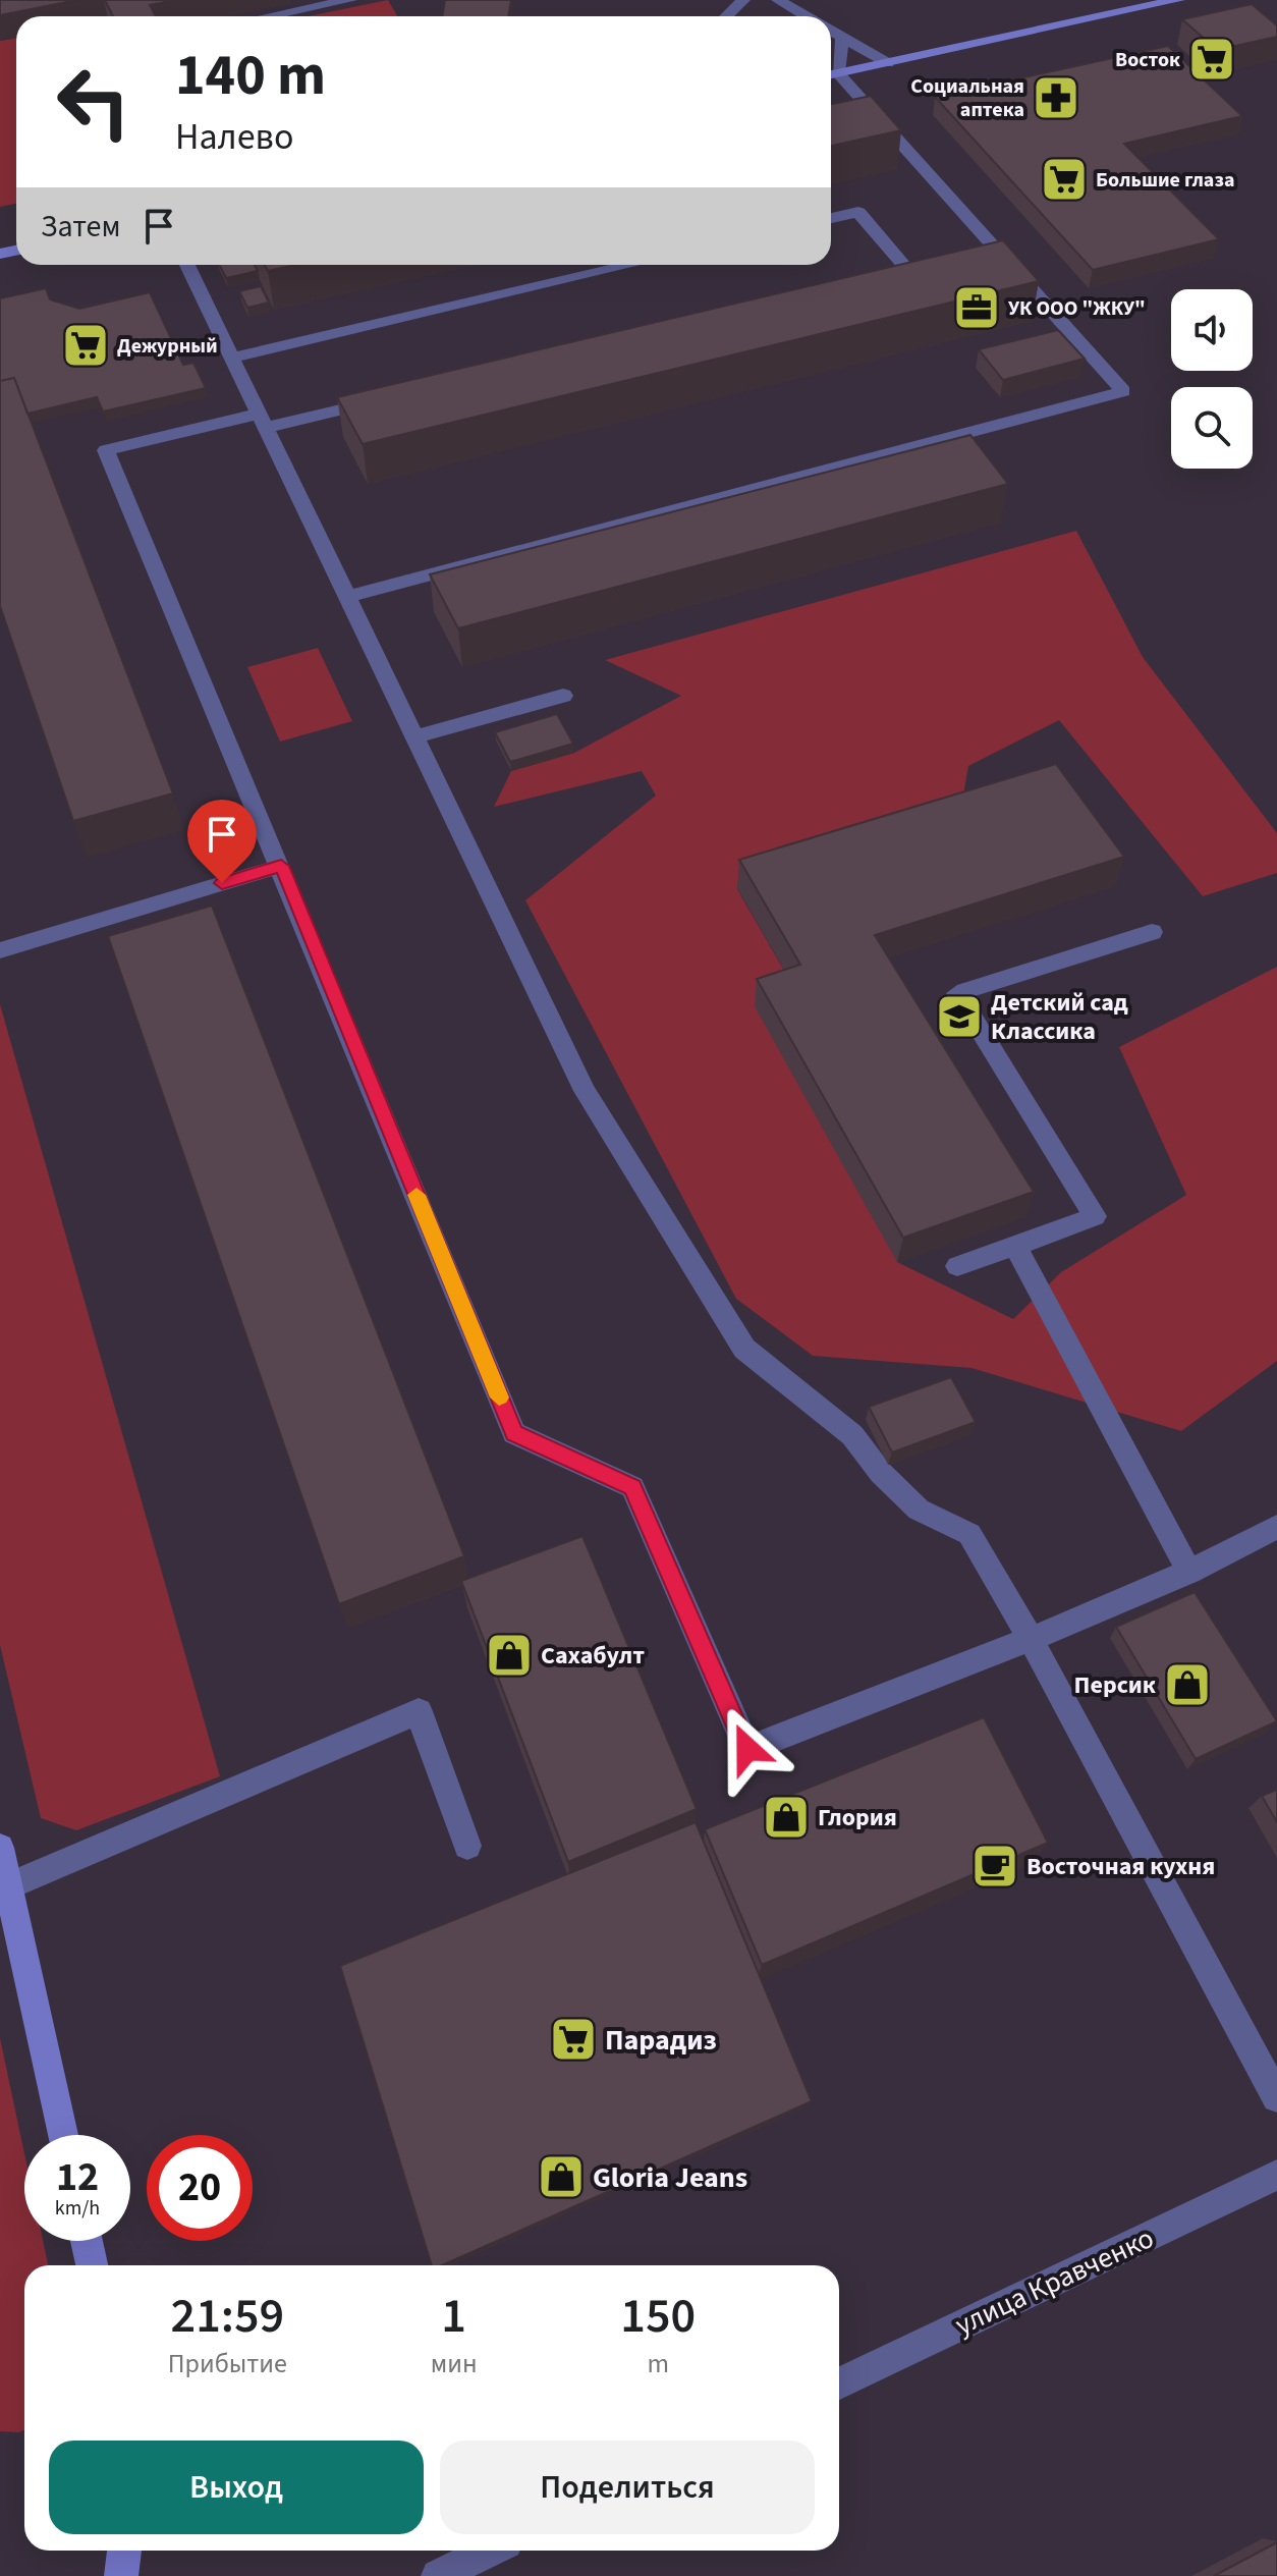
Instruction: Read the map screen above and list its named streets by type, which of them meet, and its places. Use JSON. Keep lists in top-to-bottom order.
{
  "streets": {
    "street": ["улица Кравченко"]
  },
  "places": {
    "supermarket": [
      "Восток",
      "Большие глаза",
      "Дежурный",
      "Парадиз"
    ],
    "pharmacy": ["Социальная аптека"],
    "office": ["УК ООО \"ЖКУ\""],
    "school or university": ["Детский сад Классика"],
    "shop": [
      "Сахабулт",
      "Персик",
      "Глория",
      "Gloria Jeans"
    ],
    "cafe": ["Восточная кухня"]
  },
  "page": {
    "turn": ["140 m", "Налево"],
    "then": "Затем",
    "speed": "12 km/h",
    "limit": "20",
    "eta": [
      "21:59",
      "Прибытие",
      "1",
      "мин",
      "150",
      "m"
    ],
    "buttons": ["Выход", "Поделиться"]
  }
}
